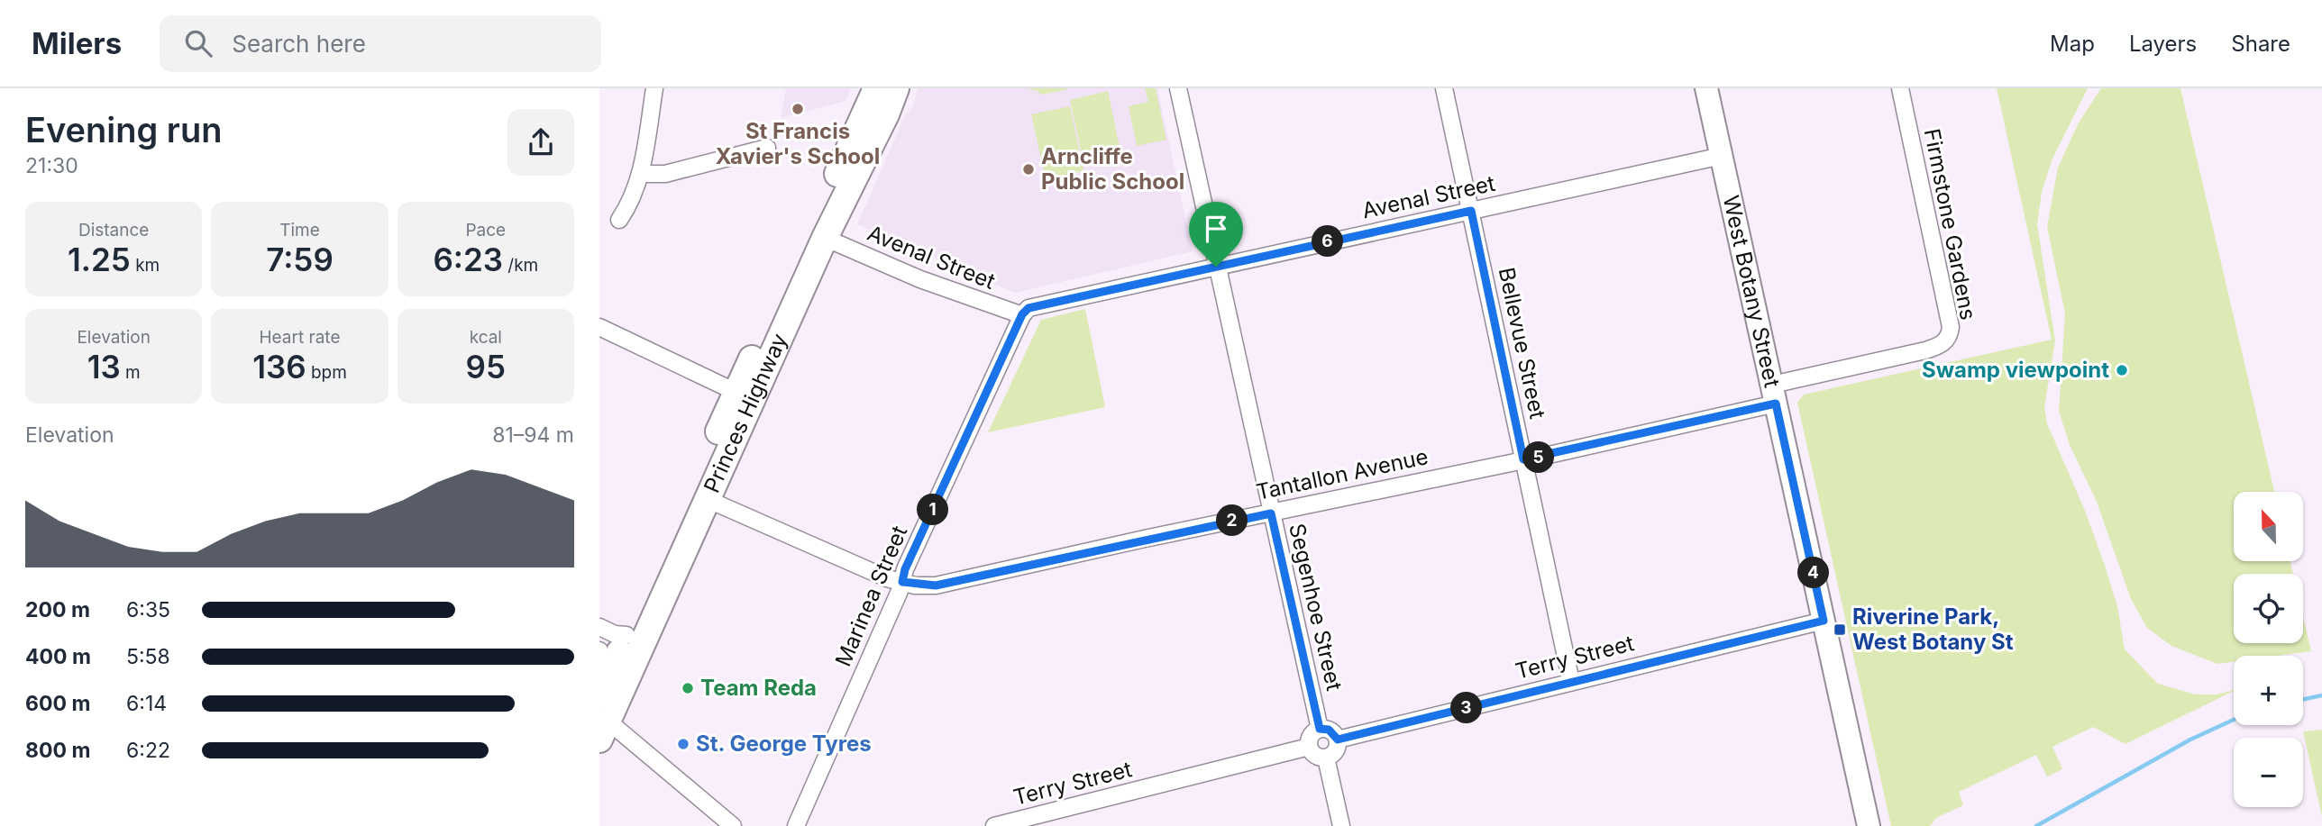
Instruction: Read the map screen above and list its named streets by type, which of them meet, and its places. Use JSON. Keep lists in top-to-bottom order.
{
  "streets": {
    "highway": ["Princes Highway"],
    "main road": ["West Botany Street"],
    "street": [
      "Avenal Street",
      "Firmstone Gardens",
      "Bellevue Street",
      "Tantallon Avenue",
      "Marinea Street",
      "Segenhoe Street",
      "Terry Street"
    ]
  },
  "crossings": [
    ["Avenal Street", "West Botany Street"],
    ["Avenal Street", "Bellevue Street"],
    ["Avenal Street", "Princes Highway"],
    ["Avenal Street", "Marinea Street"],
    ["Avenal Street", "Segenhoe Street"],
    ["Firmstone Gardens", "West Botany Street"],
    ["Firmstone Gardens", "Tantallon Avenue"],
    ["West Botany Street", "Tantallon Avenue"],
    ["West Botany Street", "Terry Street"],
    ["Bellevue Street", "Tantallon Avenue"],
    ["Bellevue Street", "Terry Street"],
    ["Princes Highway", "Tantallon Avenue"],
    ["Tantallon Avenue", "Marinea Street"],
    ["Tantallon Avenue", "Segenhoe Street"],
    ["Segenhoe Street", "Terry Street"]
  ],
  "places": {
    "other": [
      "St Francis Xavier's School",
      "Arncliffe Public School",
      "Swamp viewpoint",
      "Team Reda",
      "St. George Tyres"
    ],
    "transit": ["Riverine Park, West Botany St"]
  },
  "north": "top",
  "page": {
    "header": "Milers",
    "search": "Search here",
    "nav": ["Map", "Layers", "Share"],
    "heading": ["Evening run", "21:30"],
    "stats": [
      ["Distance", "1.25 km"],
      ["Time", "7:59"],
      ["Pace", "6:23 /km"],
      ["Elevation", "13 m"],
      ["Heart rate", "136 bpm"],
      ["kcal", "95"]
    ],
    "pins": [
      "6",
      "5",
      "1",
      "2",
      "4",
      "3"
    ],
    "chart": ["Elevation", "81–94 m"],
    "map_buttons": ["+", "−"],
    "list": [
      {
        "name": "200 m",
        "note": "6:35"
      },
      {
        "name": "400 m",
        "note": "5:58"
      },
      {
        "name": "600 m",
        "note": "6:14"
      },
      {
        "name": "800 m",
        "note": "6:22"
      }
    ]
  }
}
